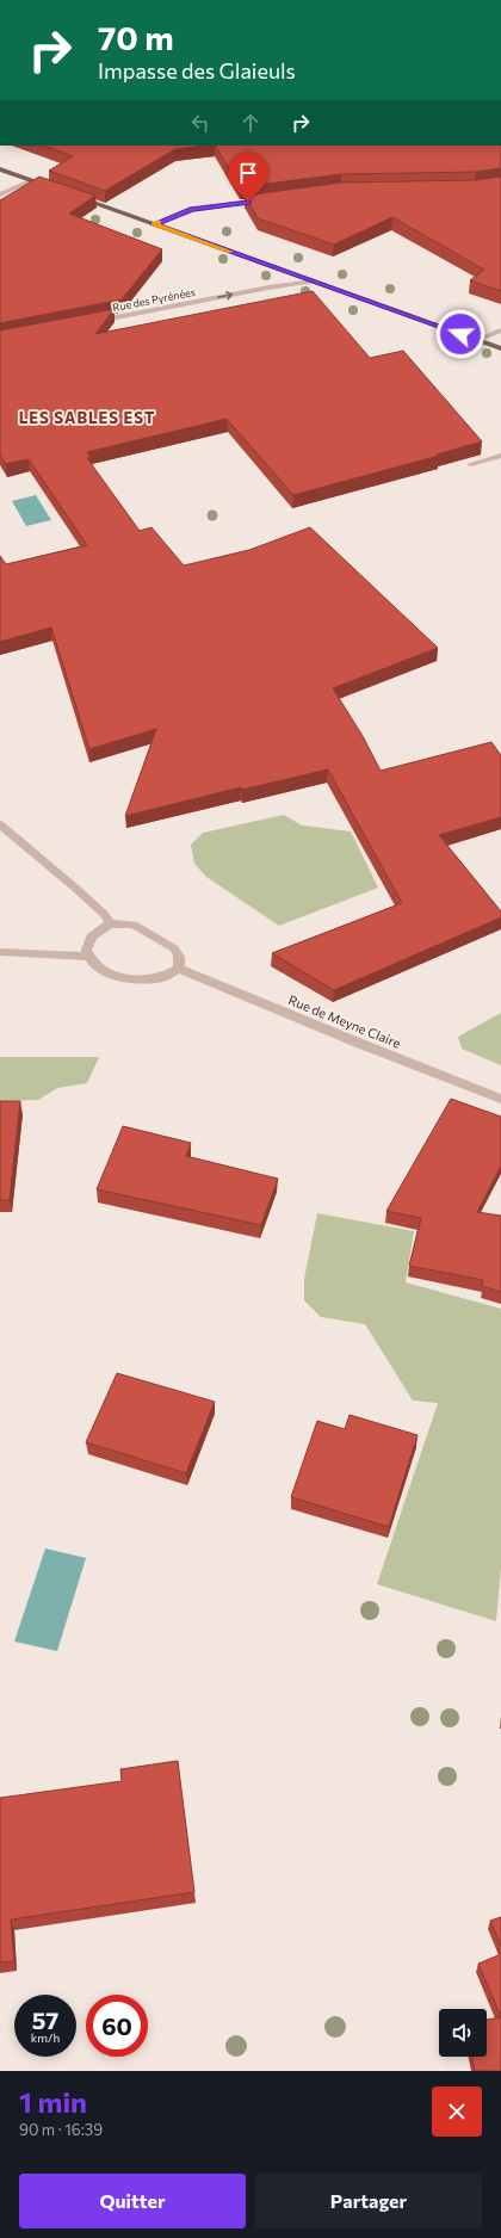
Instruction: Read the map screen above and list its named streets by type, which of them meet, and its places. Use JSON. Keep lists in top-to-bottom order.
{
  "streets": {
    "street": ["Rue des Pyrénées", "Rue de Meyne Claire"]
  },
  "districts": ["LES SABLES EST"],
  "page": {
    "turn": ["70 m", "Impasse des Glaieuls"],
    "speed": "57 km/h",
    "limit": "60",
    "heading": ["1 min", "90 m · 16:39"],
    "buttons": ["Quitter", "Partager"]
  }
}
